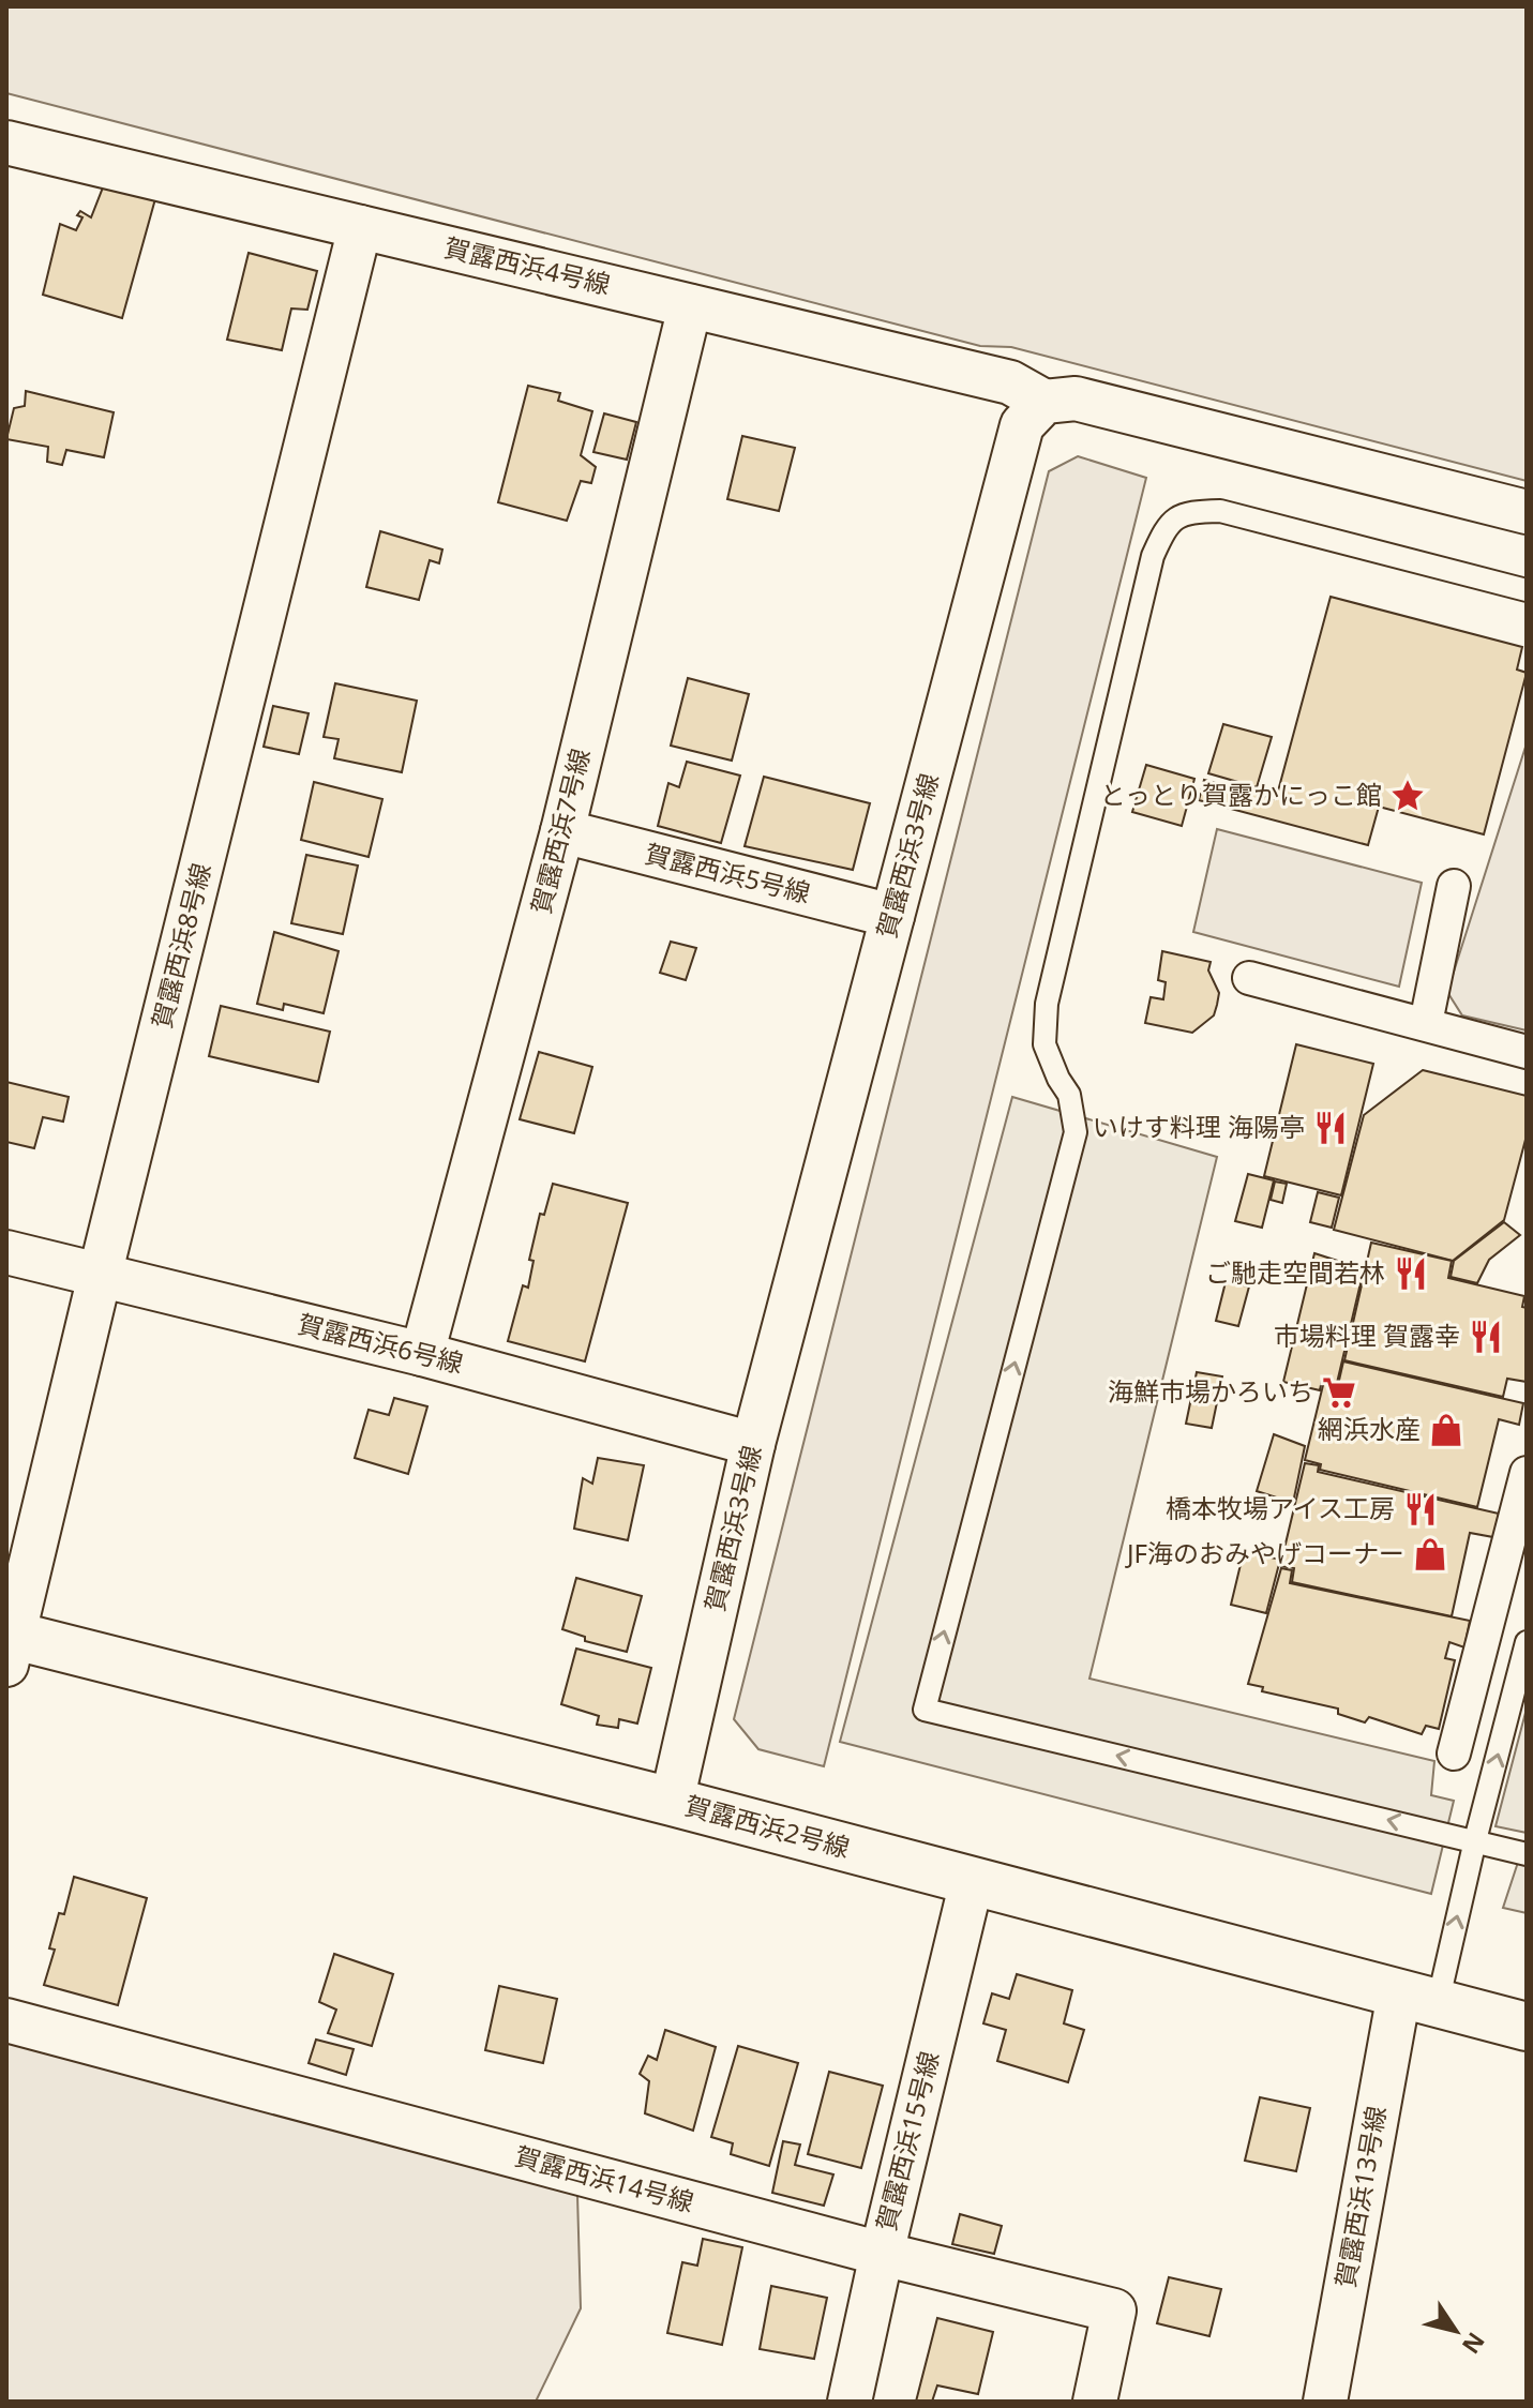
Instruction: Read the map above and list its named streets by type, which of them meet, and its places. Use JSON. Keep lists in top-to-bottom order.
{
  "streets": {
    "street": [
      "賀露西浜4号線",
      "賀露西浜7号線",
      "賀露西浜3号線",
      "賀露西浜5号線",
      "賀露西浜8号線",
      "賀露西浜6号線",
      "賀露西浜2号線",
      "賀露西浜15号線",
      "賀露西浜14号線",
      "賀露西浜13号線"
    ]
  },
  "crossings": [
    ["賀露西浜4号線", "賀露西浜7号線"],
    ["賀露西浜4号線", "賀露西浜3号線"],
    ["賀露西浜4号線", "賀露西浜8号線"],
    ["賀露西浜7号線", "賀露西浜5号線"],
    ["賀露西浜7号線", "賀露西浜6号線"],
    ["賀露西浜3号線", "賀露西浜5号線"],
    ["賀露西浜3号線", "賀露西浜6号線"],
    ["賀露西浜3号線", "賀露西浜2号線"],
    ["賀露西浜8号線", "賀露西浜6号線"],
    ["賀露西浜8号線", "賀露西浜2号線"],
    ["賀露西浜2号線", "賀露西浜15号線"],
    ["賀露西浜2号線", "賀露西浜13号線"],
    ["賀露西浜15号線", "賀露西浜14号線"]
  ],
  "places": {
    "place": ["とっとり賀露かにっこ館"],
    "restaurant": [
      "いけす料理 海陽亭",
      "ご馳走空間若林",
      "市場料理 賀露幸",
      "橋本牧場アイス工房"
    ],
    "supermarket": ["海鮮市場かろいち"],
    "shop": ["網浜水産", "JF海のおみやげコーナー"]
  },
  "north": "bottom right"
}
